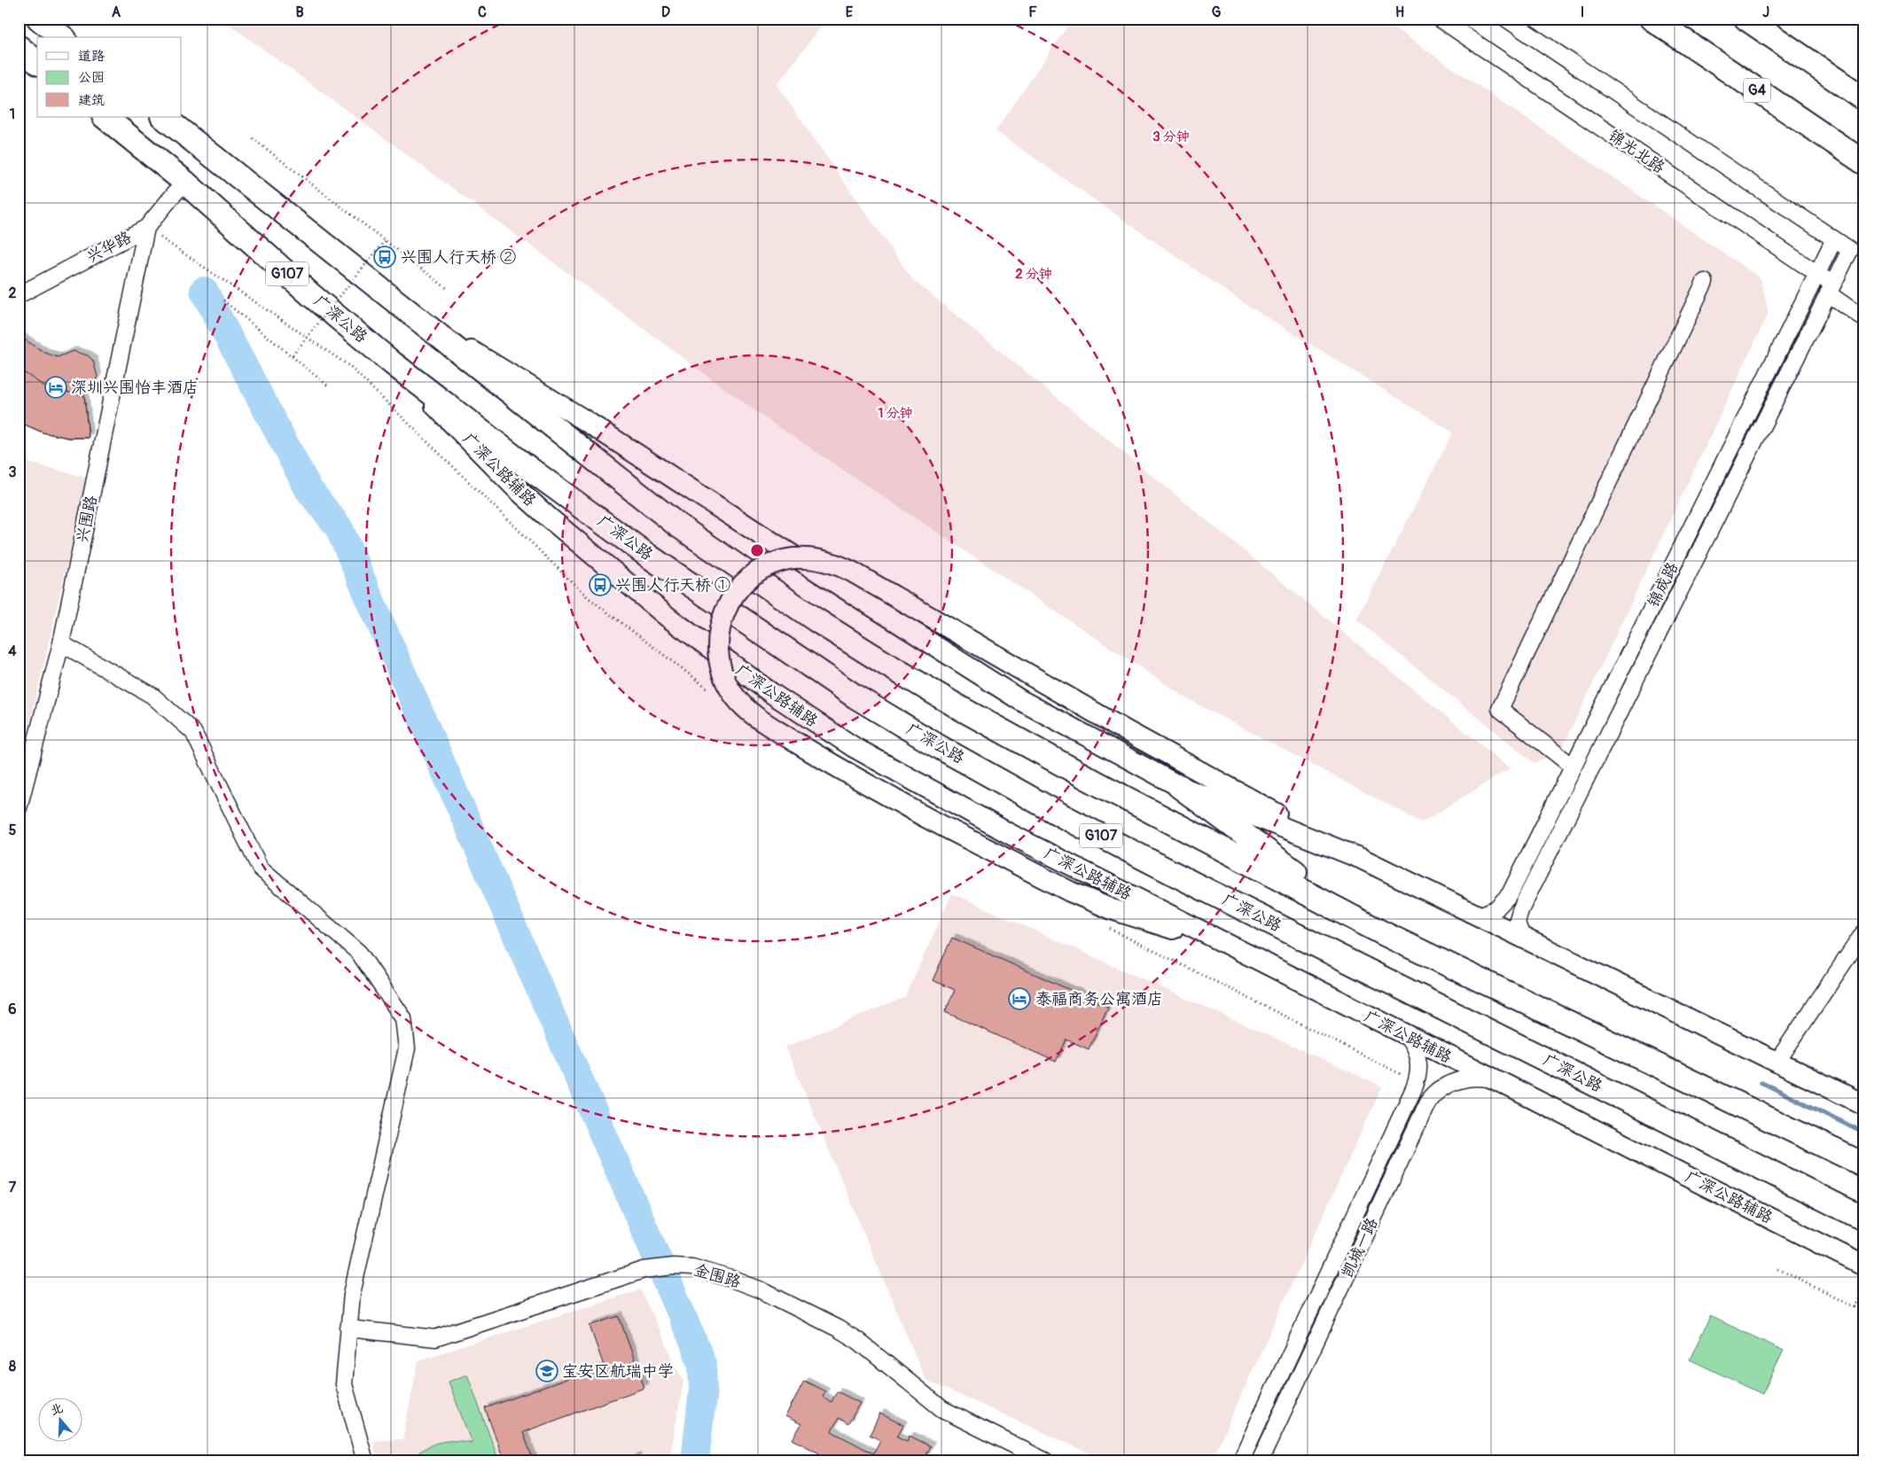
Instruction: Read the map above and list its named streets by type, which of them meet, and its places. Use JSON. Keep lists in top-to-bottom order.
{
  "streets": {
    "highway": ["G4", "G107", "广深公路"],
    "main road": ["广深公路辅路"],
    "street": [
      "锦光北路",
      "兴华路",
      "兴围路",
      "锦成路",
      "凯城一路",
      "金围路"
    ]
  },
  "crossings": [
    ["锦光北路", "锦成路"],
    ["兴华路", "广深公路"],
    ["兴华路", "兴围路"],
    ["广深公路", "广深公路辅路"],
    ["广深公路辅路", "凯城一路"]
  ],
  "places": {
    "bus stop": ["兴围人行天桥 ②", "兴围人行天桥 ①"],
    "hotel": ["深圳兴围怡丰酒店", "泰福商务公寓酒店"],
    "school or university": ["宝安区航瑞中学"]
  },
  "legend": ["道路", "公园", "建筑"],
  "north": "top",
  "grid": {
    "columns": [
      "A",
      "B",
      "C",
      "D",
      "E",
      "F",
      "G",
      "H",
      "I",
      "J"
    ],
    "rows": [
      "1",
      "2",
      "3",
      "4",
      "5",
      "6",
      "7",
      "8"
    ]
  },
  "rings": ["3 分钟", "2 分钟", "1 分钟"]
}
